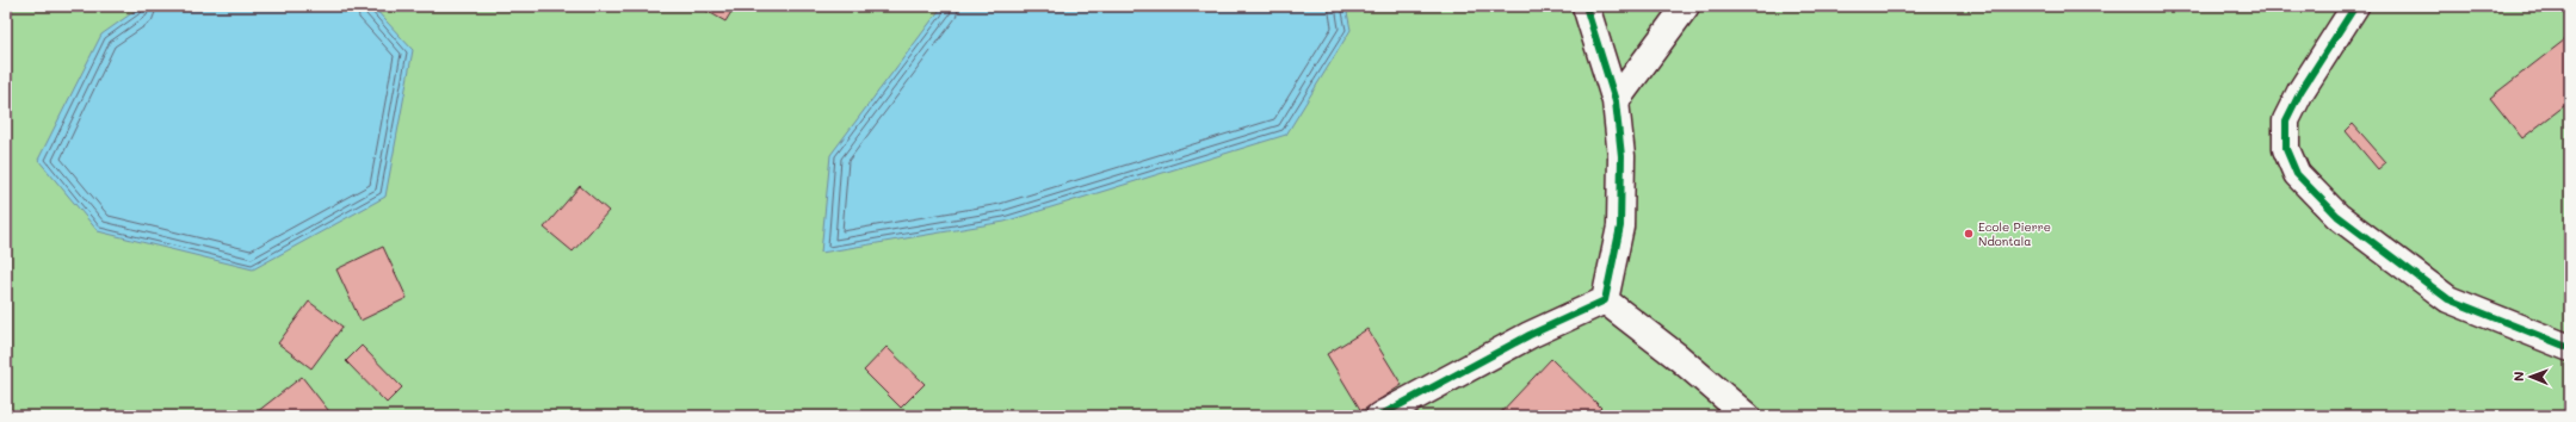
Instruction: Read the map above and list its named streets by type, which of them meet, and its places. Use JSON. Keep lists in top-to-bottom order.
{
  "places": ["Ecole Pierre Ndontala"],
  "north": "left"
}
